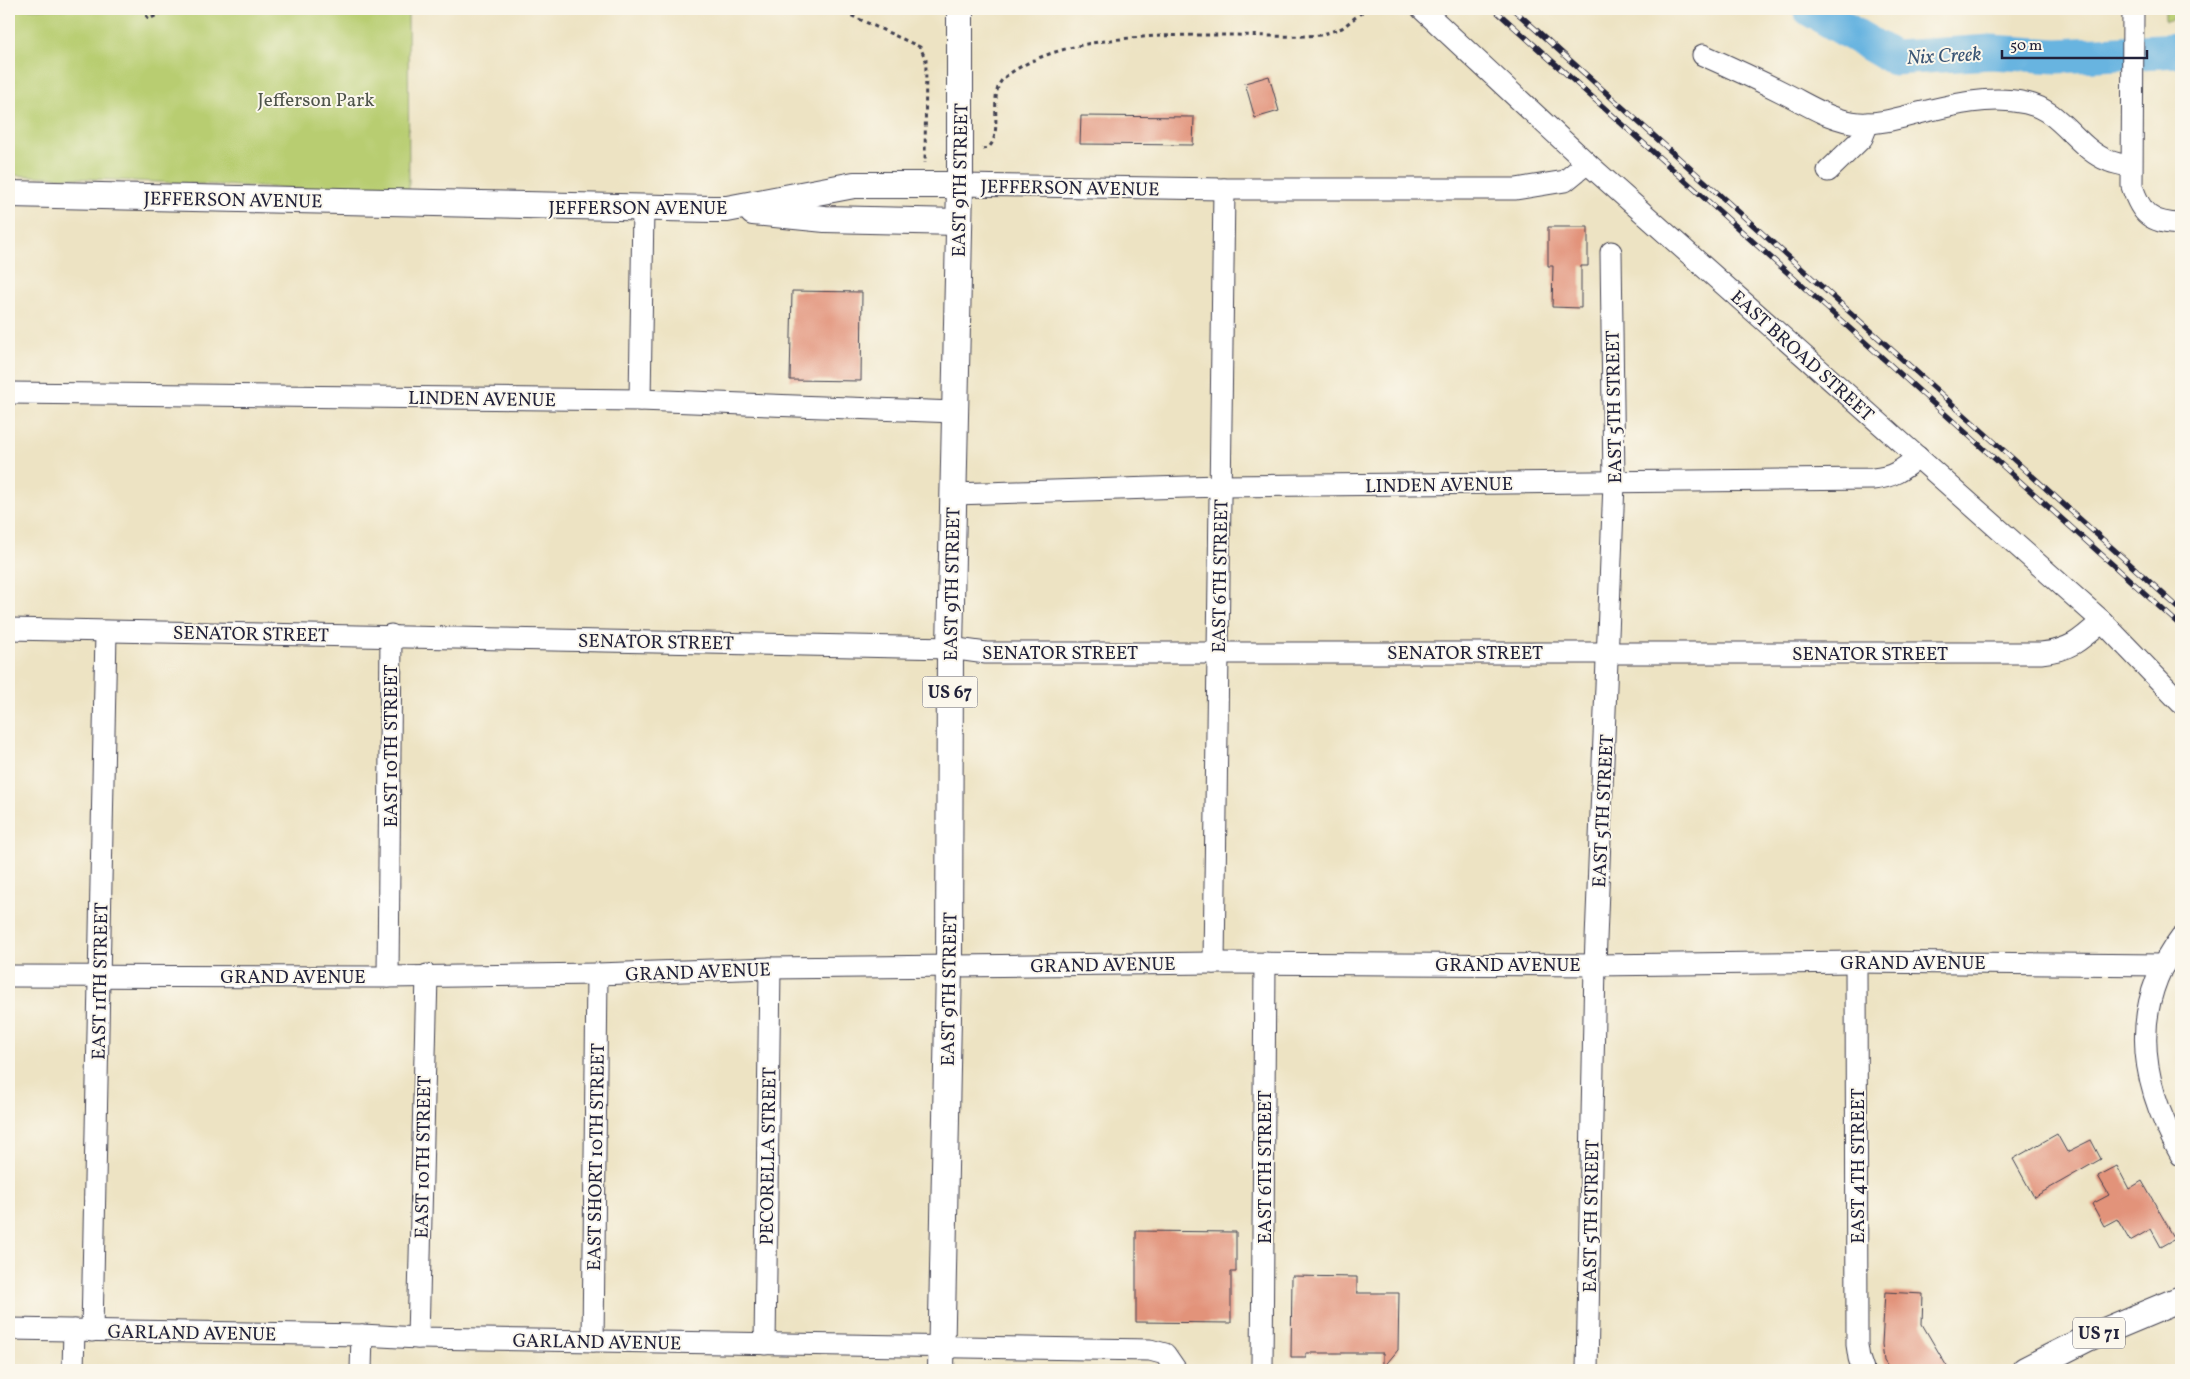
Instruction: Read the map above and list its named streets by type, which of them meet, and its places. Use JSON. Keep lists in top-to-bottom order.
{
  "streets": {
    "main road": [
      "EAST 9TH STREET",
      "JEFFERSON AVENUE",
      "US 67",
      "US 71"
    ],
    "street": [
      "EAST BROAD STREET",
      "LINDEN AVENUE",
      "EAST 5TH STREET",
      "EAST 6TH STREET",
      "SENATOR STREET",
      "EAST 10TH STREET",
      "GRAND AVENUE",
      "EAST 11TH STREET",
      "PECORELLA STREET",
      "EAST SHORT 10TH STREET",
      "EAST 4TH STREET",
      "GARLAND AVENUE"
    ]
  },
  "crossings": [
    ["EAST 9TH STREET", "JEFFERSON AVENUE"],
    ["EAST 9TH STREET", "LINDEN AVENUE"],
    ["EAST 9TH STREET", "SENATOR STREET"],
    ["EAST 9TH STREET", "GRAND AVENUE"],
    ["EAST 9TH STREET", "GARLAND AVENUE"],
    ["JEFFERSON AVENUE", "EAST BROAD STREET"],
    ["JEFFERSON AVENUE", "EAST 6TH STREET"],
    ["EAST BROAD STREET", "LINDEN AVENUE"],
    ["EAST BROAD STREET", "SENATOR STREET"],
    ["LINDEN AVENUE", "EAST 5TH STREET"],
    ["LINDEN AVENUE", "EAST 6TH STREET"],
    ["EAST 5TH STREET", "SENATOR STREET"],
    ["EAST 5TH STREET", "GRAND AVENUE"],
    ["EAST 6TH STREET", "SENATOR STREET"],
    ["EAST 6TH STREET", "GRAND AVENUE"],
    ["SENATOR STREET", "EAST 10TH STREET"],
    ["SENATOR STREET", "EAST 11TH STREET"],
    ["EAST 10TH STREET", "GRAND AVENUE"],
    ["EAST 10TH STREET", "GARLAND AVENUE"],
    ["GRAND AVENUE", "EAST 11TH STREET"],
    ["GRAND AVENUE", "PECORELLA STREET"],
    ["GRAND AVENUE", "EAST SHORT 10TH STREET"],
    ["GRAND AVENUE", "EAST 4TH STREET"],
    ["EAST 11TH STREET", "GARLAND AVENUE"],
    ["PECORELLA STREET", "GARLAND AVENUE"],
    ["EAST SHORT 10TH STREET", "GARLAND AVENUE"]
  ],
  "water": ["Nix Creek"],
  "parks": ["Jefferson Park"],
  "scale_bar": "50 m"
}
